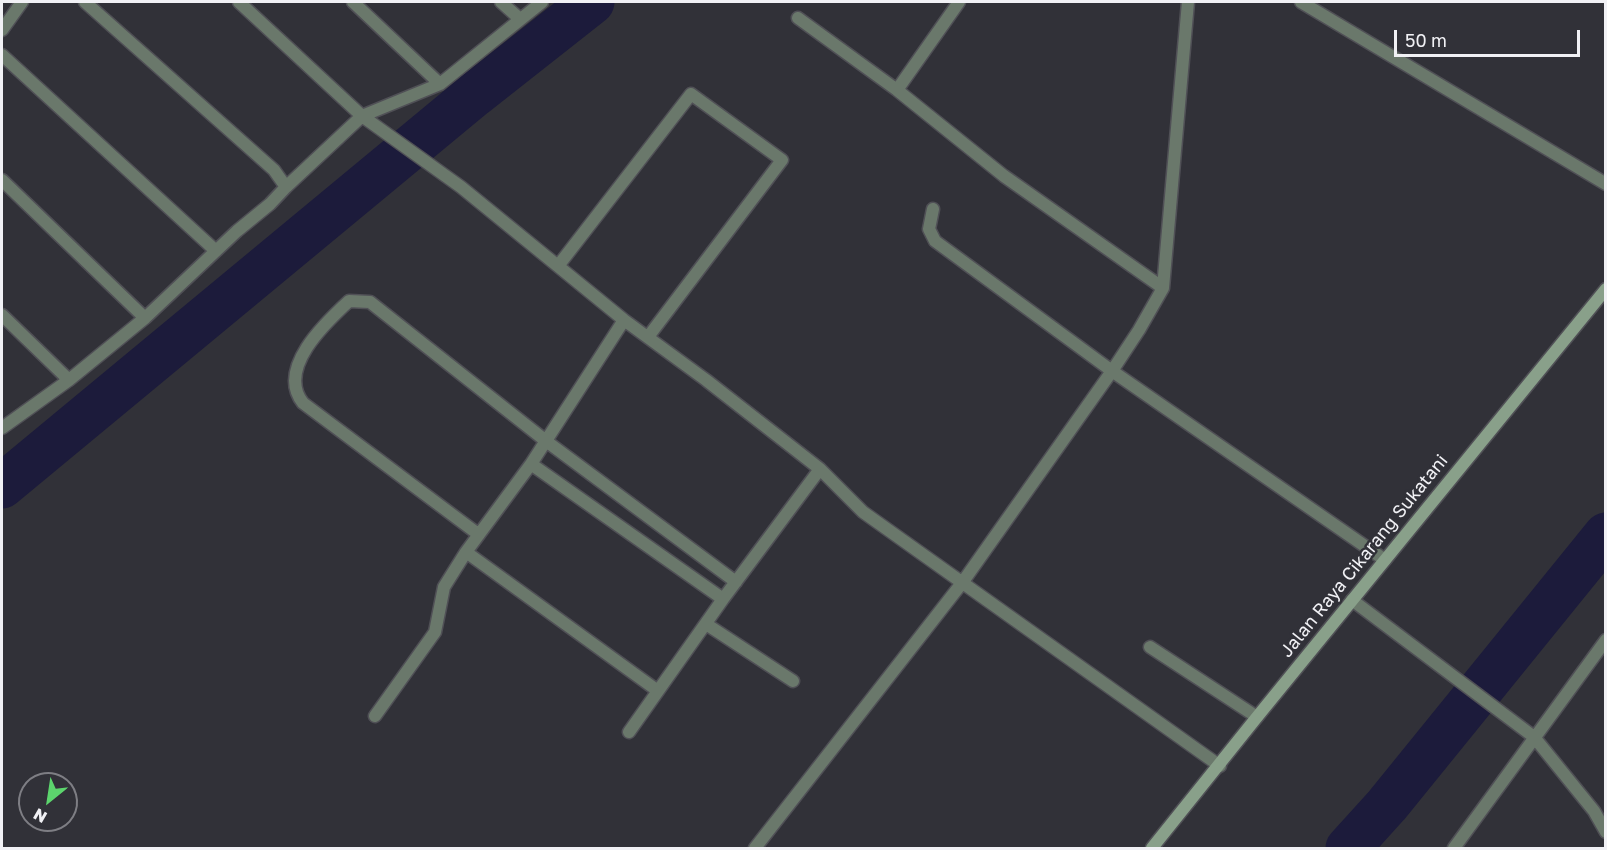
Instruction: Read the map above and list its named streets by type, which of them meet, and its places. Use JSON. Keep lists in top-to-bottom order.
{
  "streets": {
    "main road": ["Jalan Raya Cikarang Sukatani"]
  },
  "scale_bar": "50 m",
  "north": "bottom left"
}
